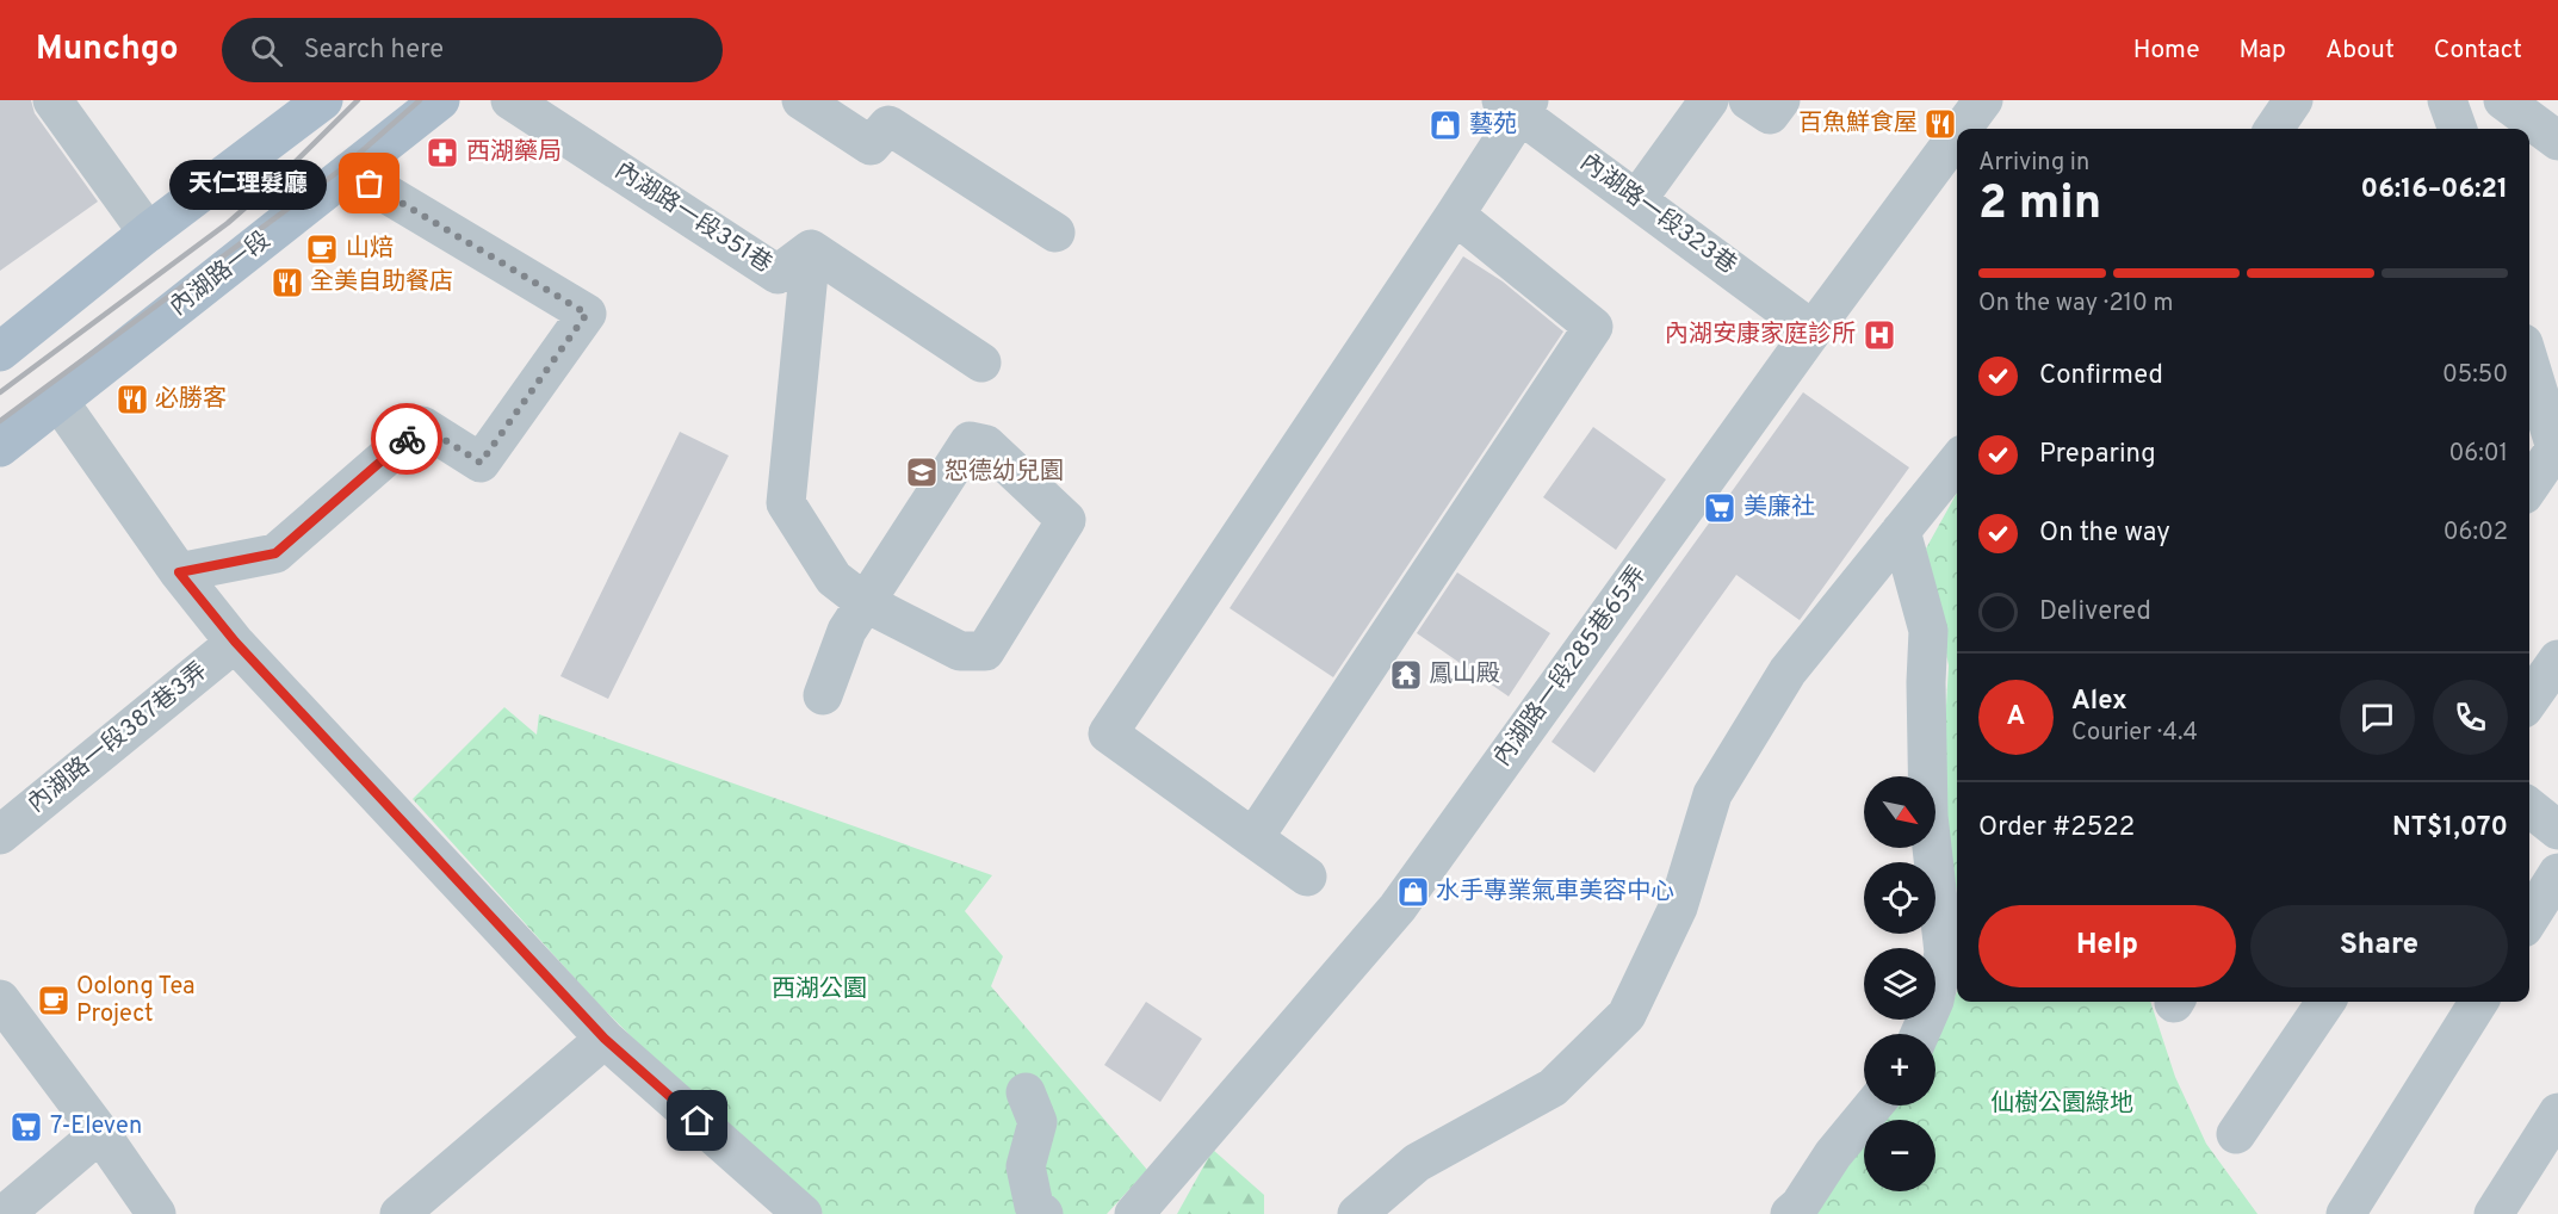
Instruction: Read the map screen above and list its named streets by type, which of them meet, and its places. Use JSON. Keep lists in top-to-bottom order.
{
  "streets": {
    "main road": ["內湖路一段"],
    "street": [
      "內湖路一段323巷",
      "內湖路一段351巷",
      "內湖路一段285巷65弄",
      "內湖路一段387巷3弄"
    ]
  },
  "crossings": [
    ["內湖路一段323巷", "內湖路一段285巷65弄"]
  ],
  "parks": ["西湖公園", "仙樹公園綠地"],
  "places": {
    "restaurant": ["百魚鮮食屋", "全美自助餐店", "必勝客"],
    "shop": ["藝苑", "水手專業氣車美容中心"],
    "pharmacy": ["西湖藥局"],
    "other": ["天仁理髮廳"],
    "cafe": ["山焙", "Oolong Tea Project"],
    "hospital": ["內湖安康家庭診所"],
    "school or university": ["恕德幼兒園"],
    "supermarket": ["美廉社", "7-Eleven"],
    "temple": ["鳳山殿"]
  },
  "north": "bottom right",
  "page": {
    "header": "Munchgo",
    "search": "Search here",
    "nav": [
      "Home",
      "Map",
      "About",
      "Contact"
    ],
    "heading": ["2 min", "Arriving in", "06:16–06:21"],
    "panel": [
      "Alex",
      "Courier · 4.4",
      "Order #2522",
      "NT$1,070"
    ],
    "bubble": "天仁理髮廳",
    "bar": "On the way · 210 m",
    "list": [
      ["Confirmed", "05:50"],
      ["Preparing", "06:01"],
      ["On the way", "06:02"],
      "Delivered"
    ],
    "round": "A",
    "map_buttons": ["+", "−"],
    "buttons": ["Help", "Share"]
  }
}
